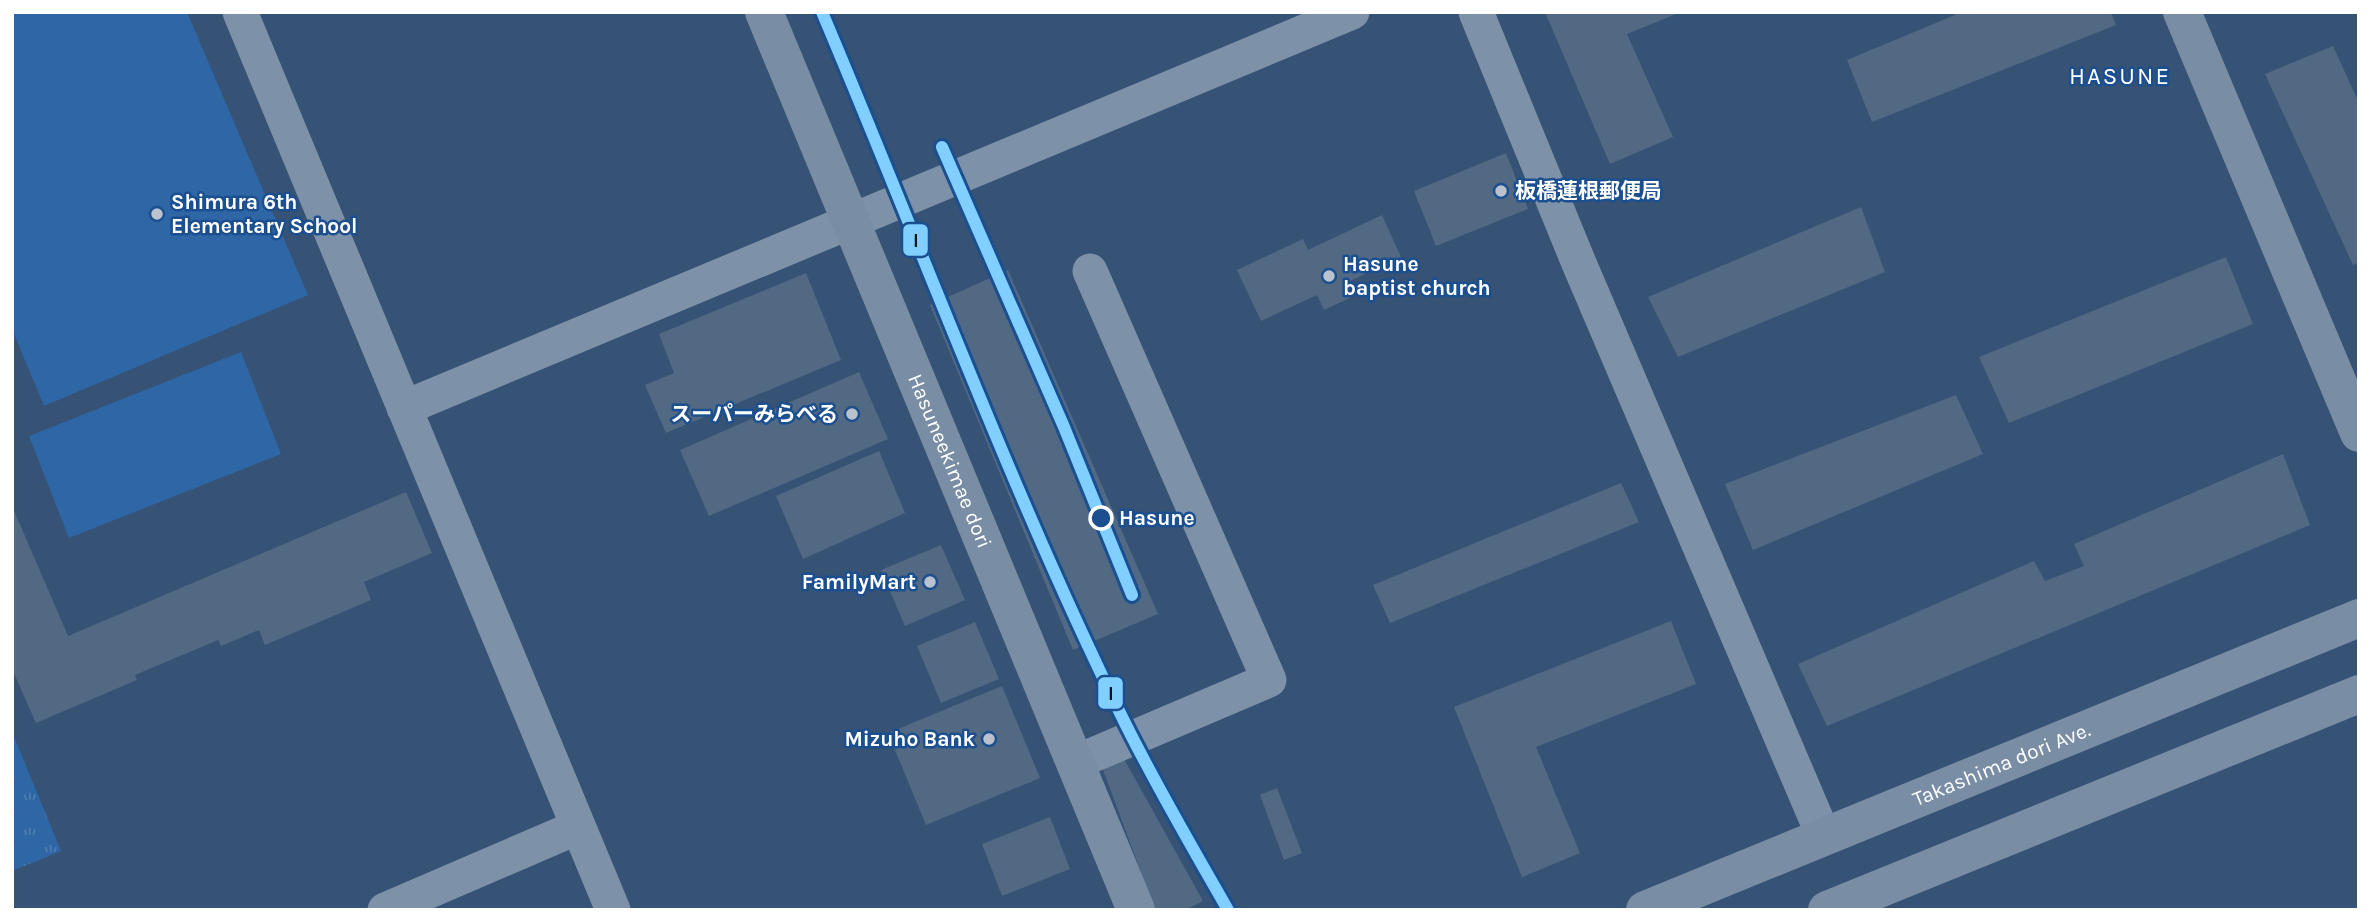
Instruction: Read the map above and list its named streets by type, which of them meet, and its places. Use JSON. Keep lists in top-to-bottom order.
{
  "streets": {
    "street": ["Hasuneekimae dori", "Takashima dori Ave."]
  },
  "districts": ["HASUNE"],
  "places": [
    "板橋蓮根郵便局",
    "Shimura 6th Elementary School",
    "Hasune baptist church",
    "スーパーみらべる",
    "Hasune",
    "FamilyMart",
    "Mizuho Bank"
  ],
  "lines": ["transit line I"]
}
